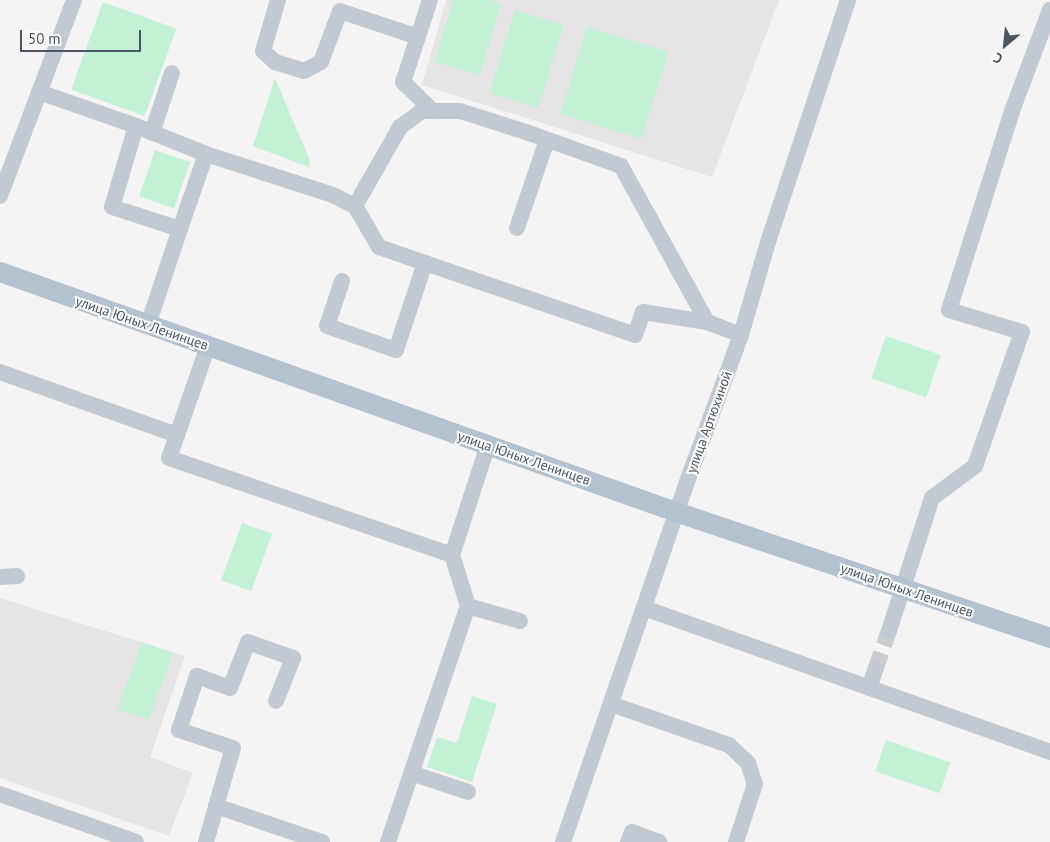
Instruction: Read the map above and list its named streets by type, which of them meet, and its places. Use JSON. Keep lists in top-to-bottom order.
{
  "streets": {
    "main road": ["улица Юных Ленинцев"],
    "street": ["улица Артюхиной"]
  },
  "crossings": [
    ["улица Юных Ленинцев", "улица Артюхиной"]
  ],
  "scale_bar": "50 m",
  "north": "bottom left"
}
